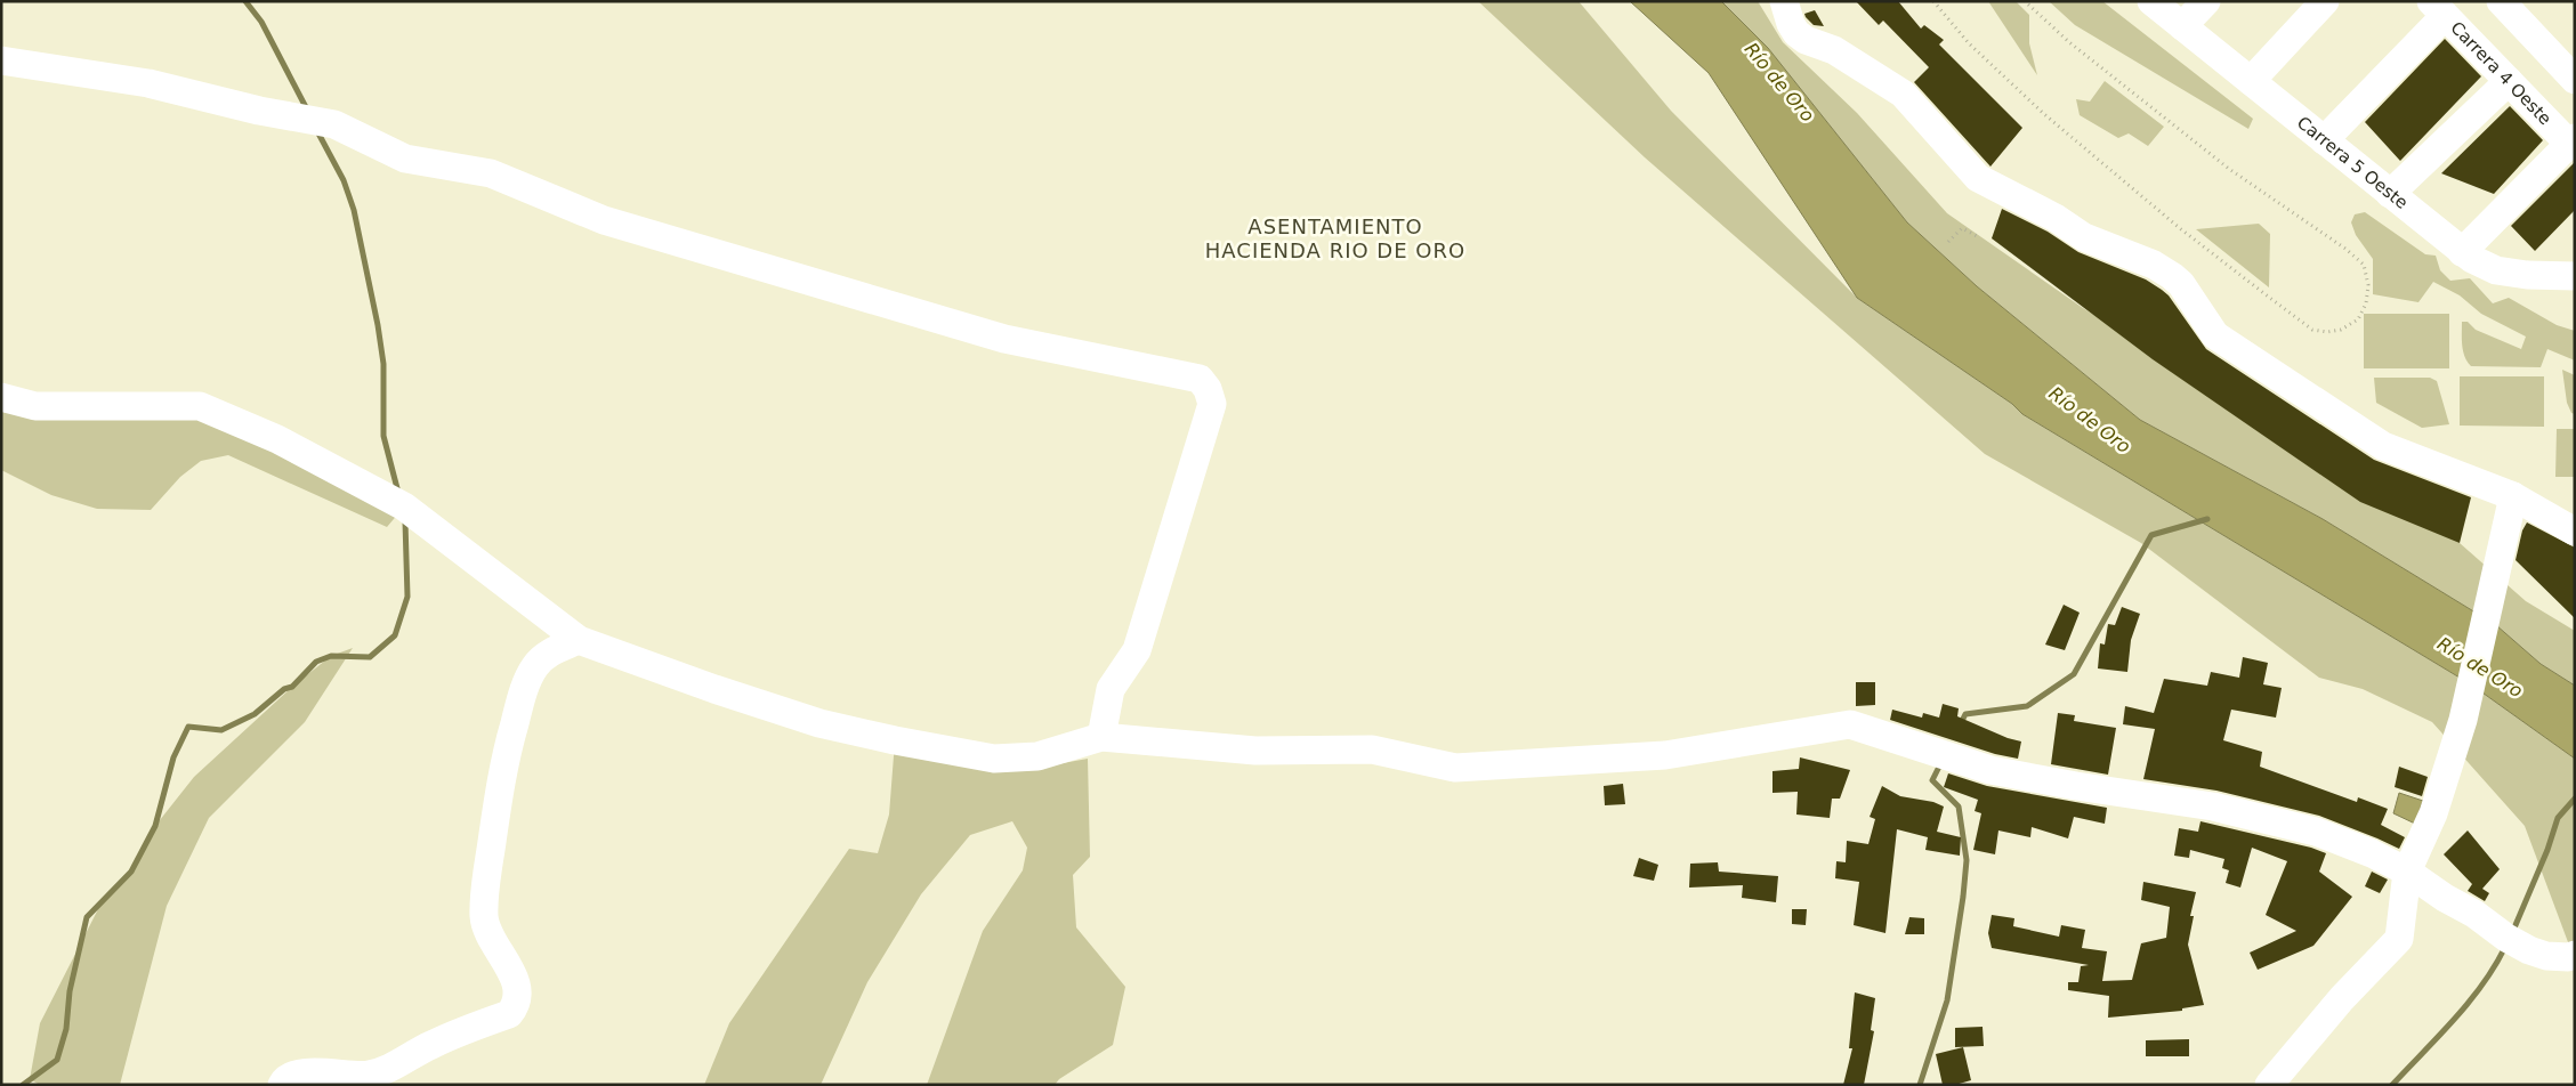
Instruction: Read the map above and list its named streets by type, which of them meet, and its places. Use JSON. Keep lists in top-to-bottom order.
{
  "streets": {
    "street": ["Carrera 4 Oeste", "Carrera 5 Oeste"]
  },
  "districts": ["ASENTAMIENTO HACIENDA RIO DE ORO"],
  "water": ["Río de Oro"]
}
